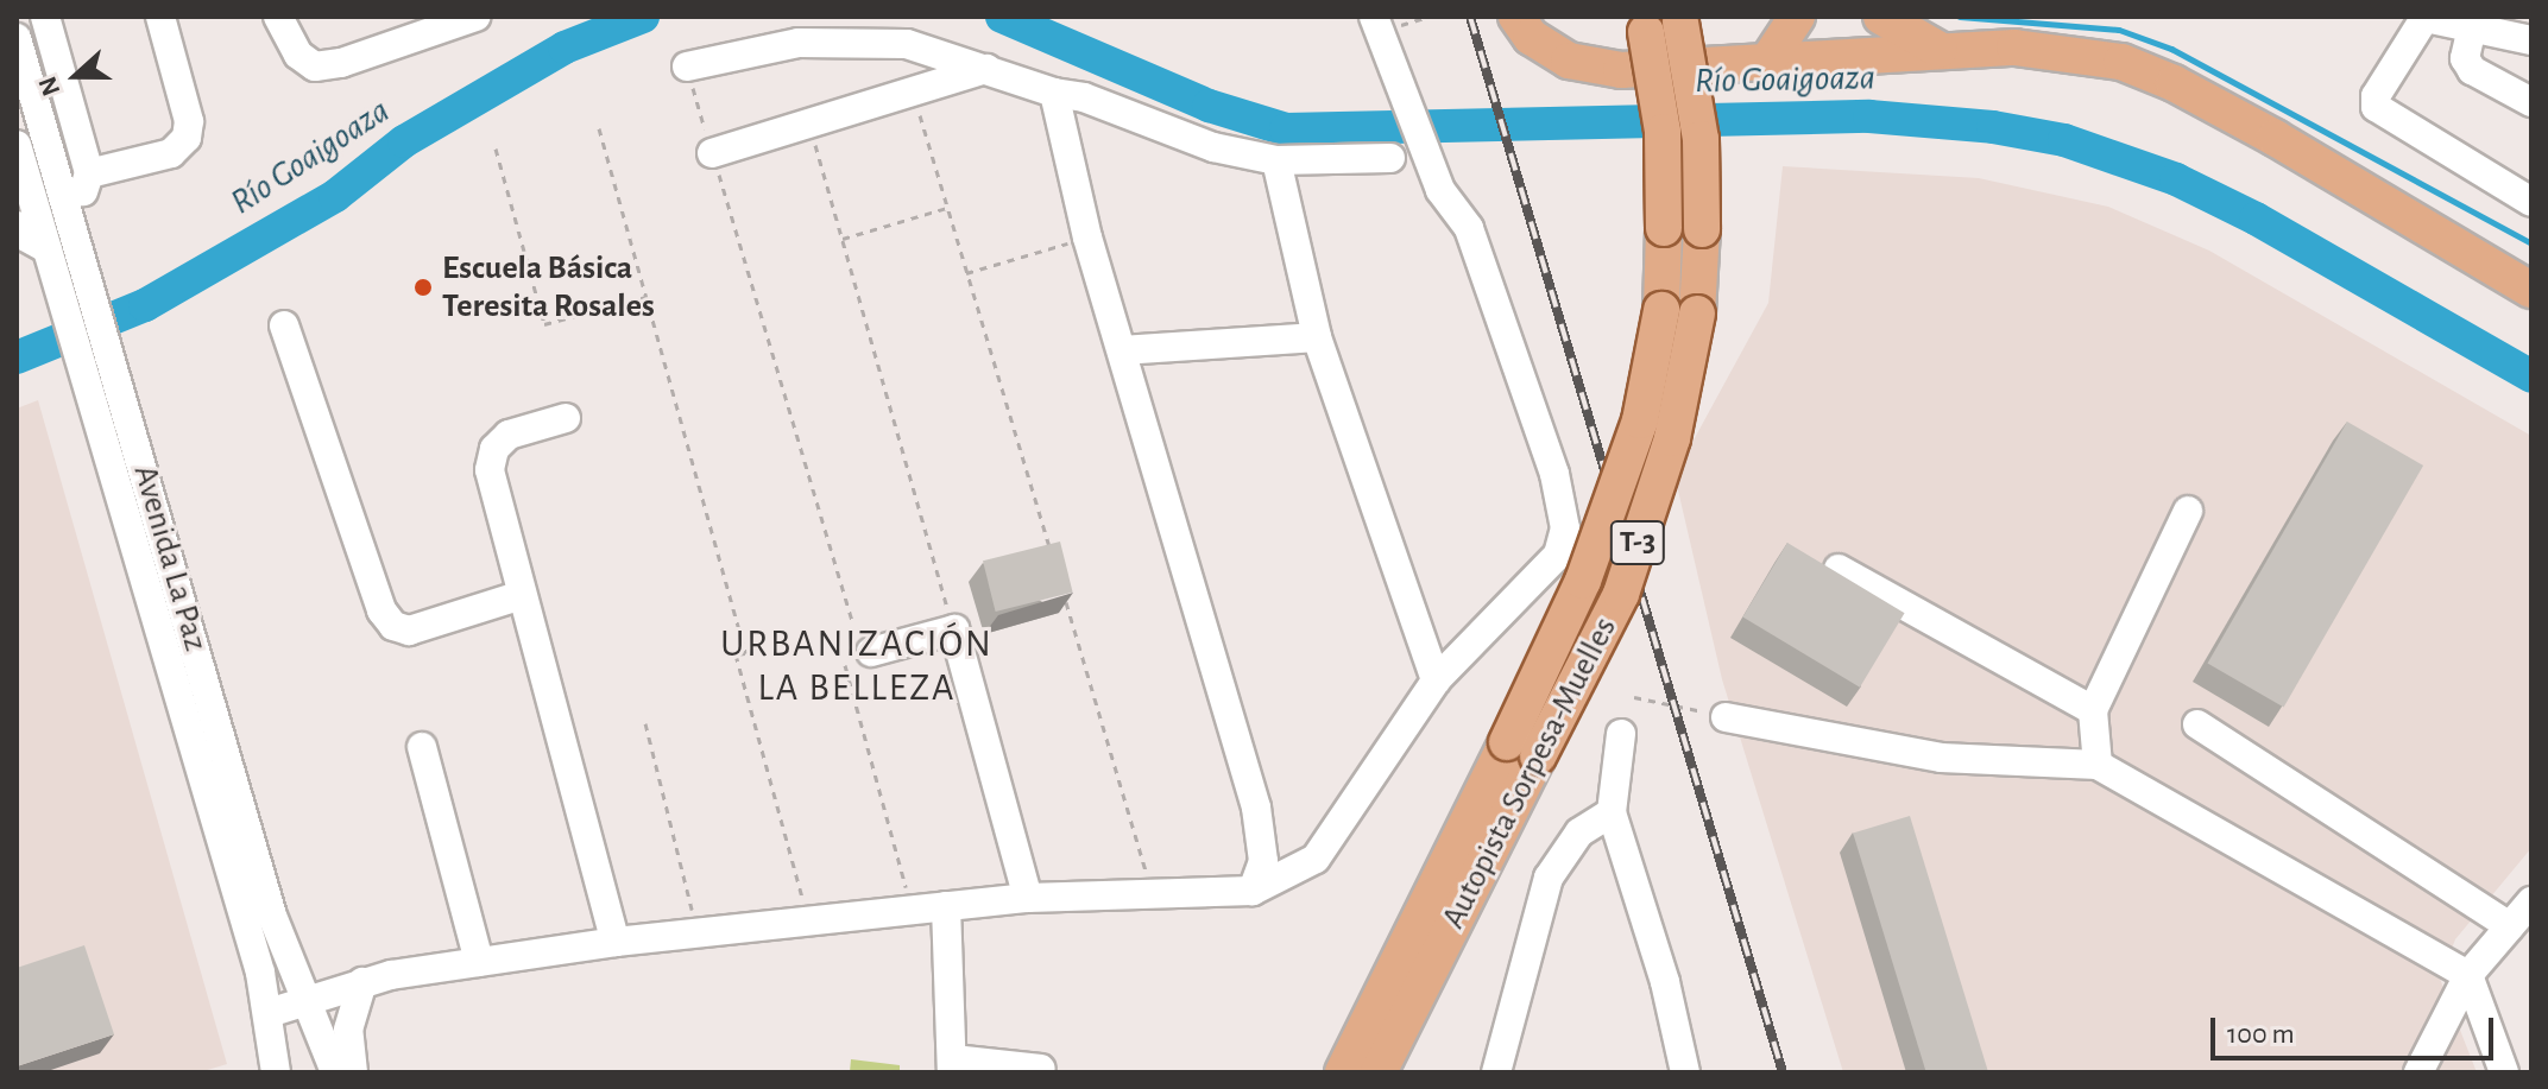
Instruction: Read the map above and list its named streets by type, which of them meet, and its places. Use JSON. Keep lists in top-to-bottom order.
{
  "streets": {
    "main road": ["T-3", "Autopista Sorpesa-Muelles"],
    "street": ["Avenida La Paz"]
  },
  "districts": ["URBANIZACIÓN LA BELLEZA"],
  "water": ["Río Goaigoaza"],
  "places": ["Escuela Básica Teresita Rosales"],
  "scale_bar": "100 m",
  "north": "left"
}
